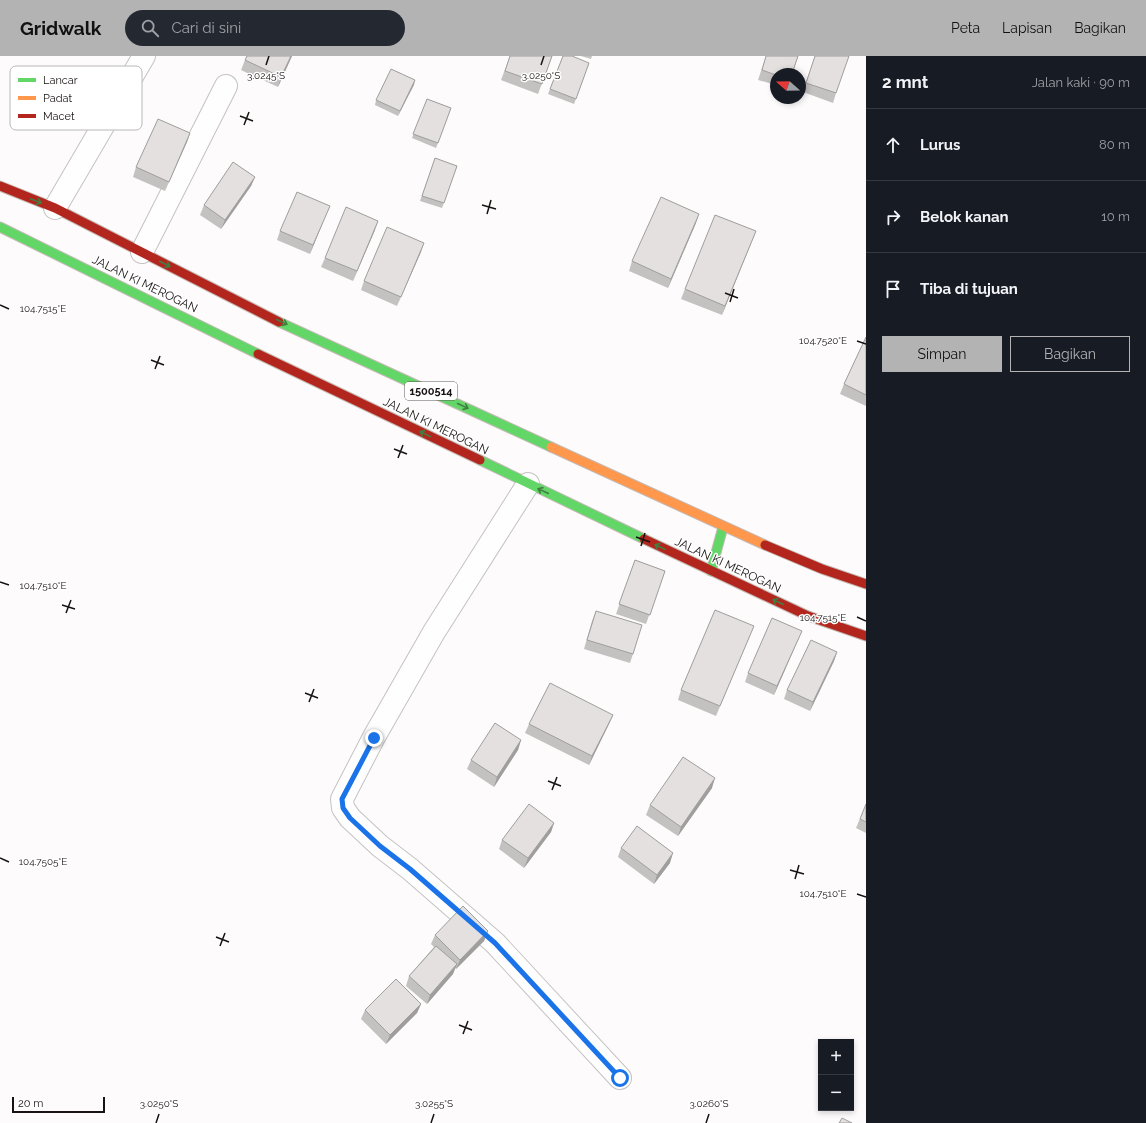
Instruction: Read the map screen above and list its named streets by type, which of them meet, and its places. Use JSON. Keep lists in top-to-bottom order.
{
  "streets": {
    "highway": ["JALAN KI MEROGAN", "1500514"]
  },
  "legend": ["Lancar", "Padat", "Macet"],
  "scale_bar": "20 m",
  "north": "left",
  "page": {
    "header": "Gridwalk",
    "search": "Cari di sini",
    "nav": ["Peta", "Lapisan", "Bagikan"],
    "heading": ["2 mnt", "Jalan kaki · 90 m"],
    "list": [
      ["Lurus", "80 m"],
      ["Belok kanan", "10 m"],
      "Tiba di tujuan"
    ],
    "buttons": ["Simpan", "Bagikan"],
    "map_buttons": ["+", "−"],
    "scale": "20 m"
  },
  "coordinates": [
    "3.0245°S",
    "3.0250°S",
    "104.7515°E",
    "104.7520°E",
    "104.7510°E",
    "104.7505°E",
    "3.0255°S",
    "3.0260°S"
  ]
}
